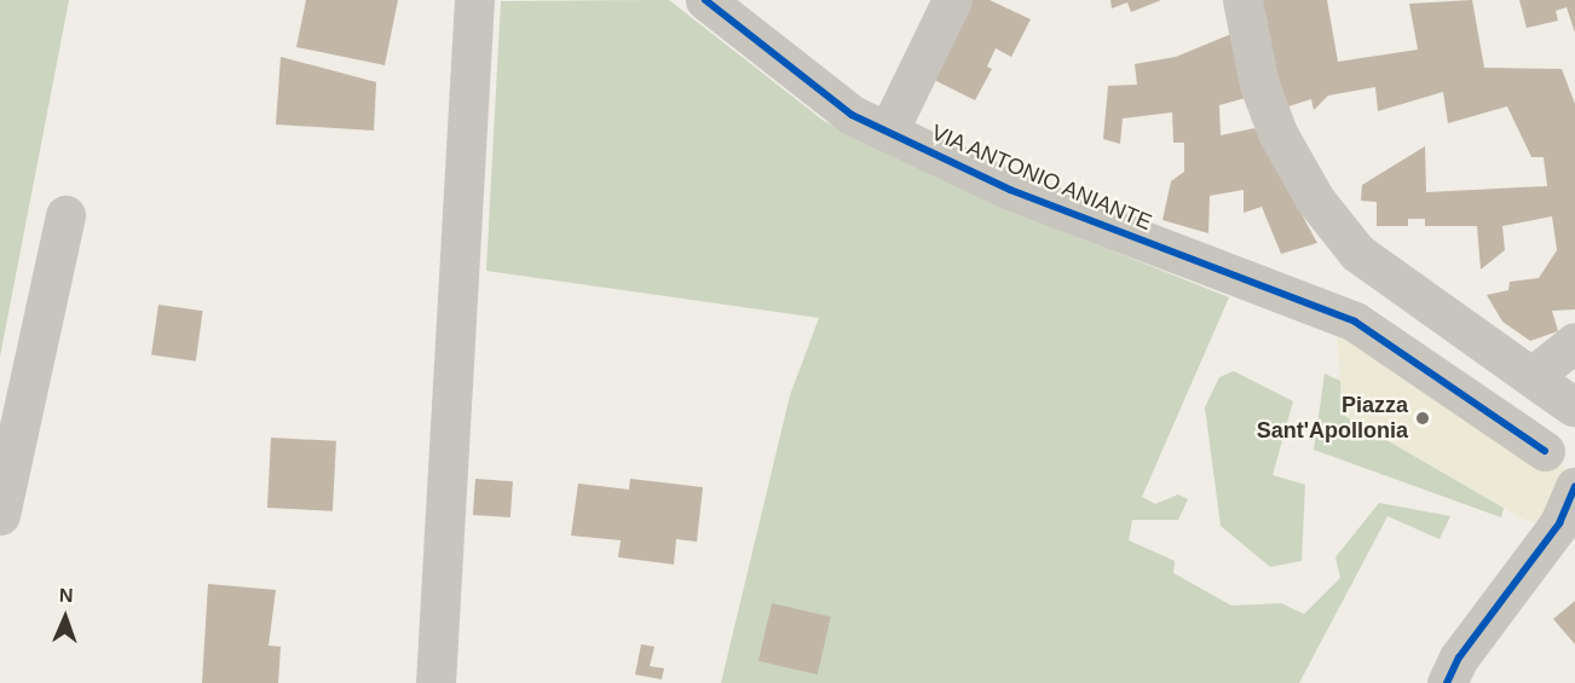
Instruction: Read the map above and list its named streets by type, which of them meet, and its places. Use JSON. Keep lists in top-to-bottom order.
{
  "streets": {
    "street": ["VIA ANTONIO ANIANTE"]
  },
  "places": ["Piazza Sant'Apollonia"],
  "north": "top"
}
